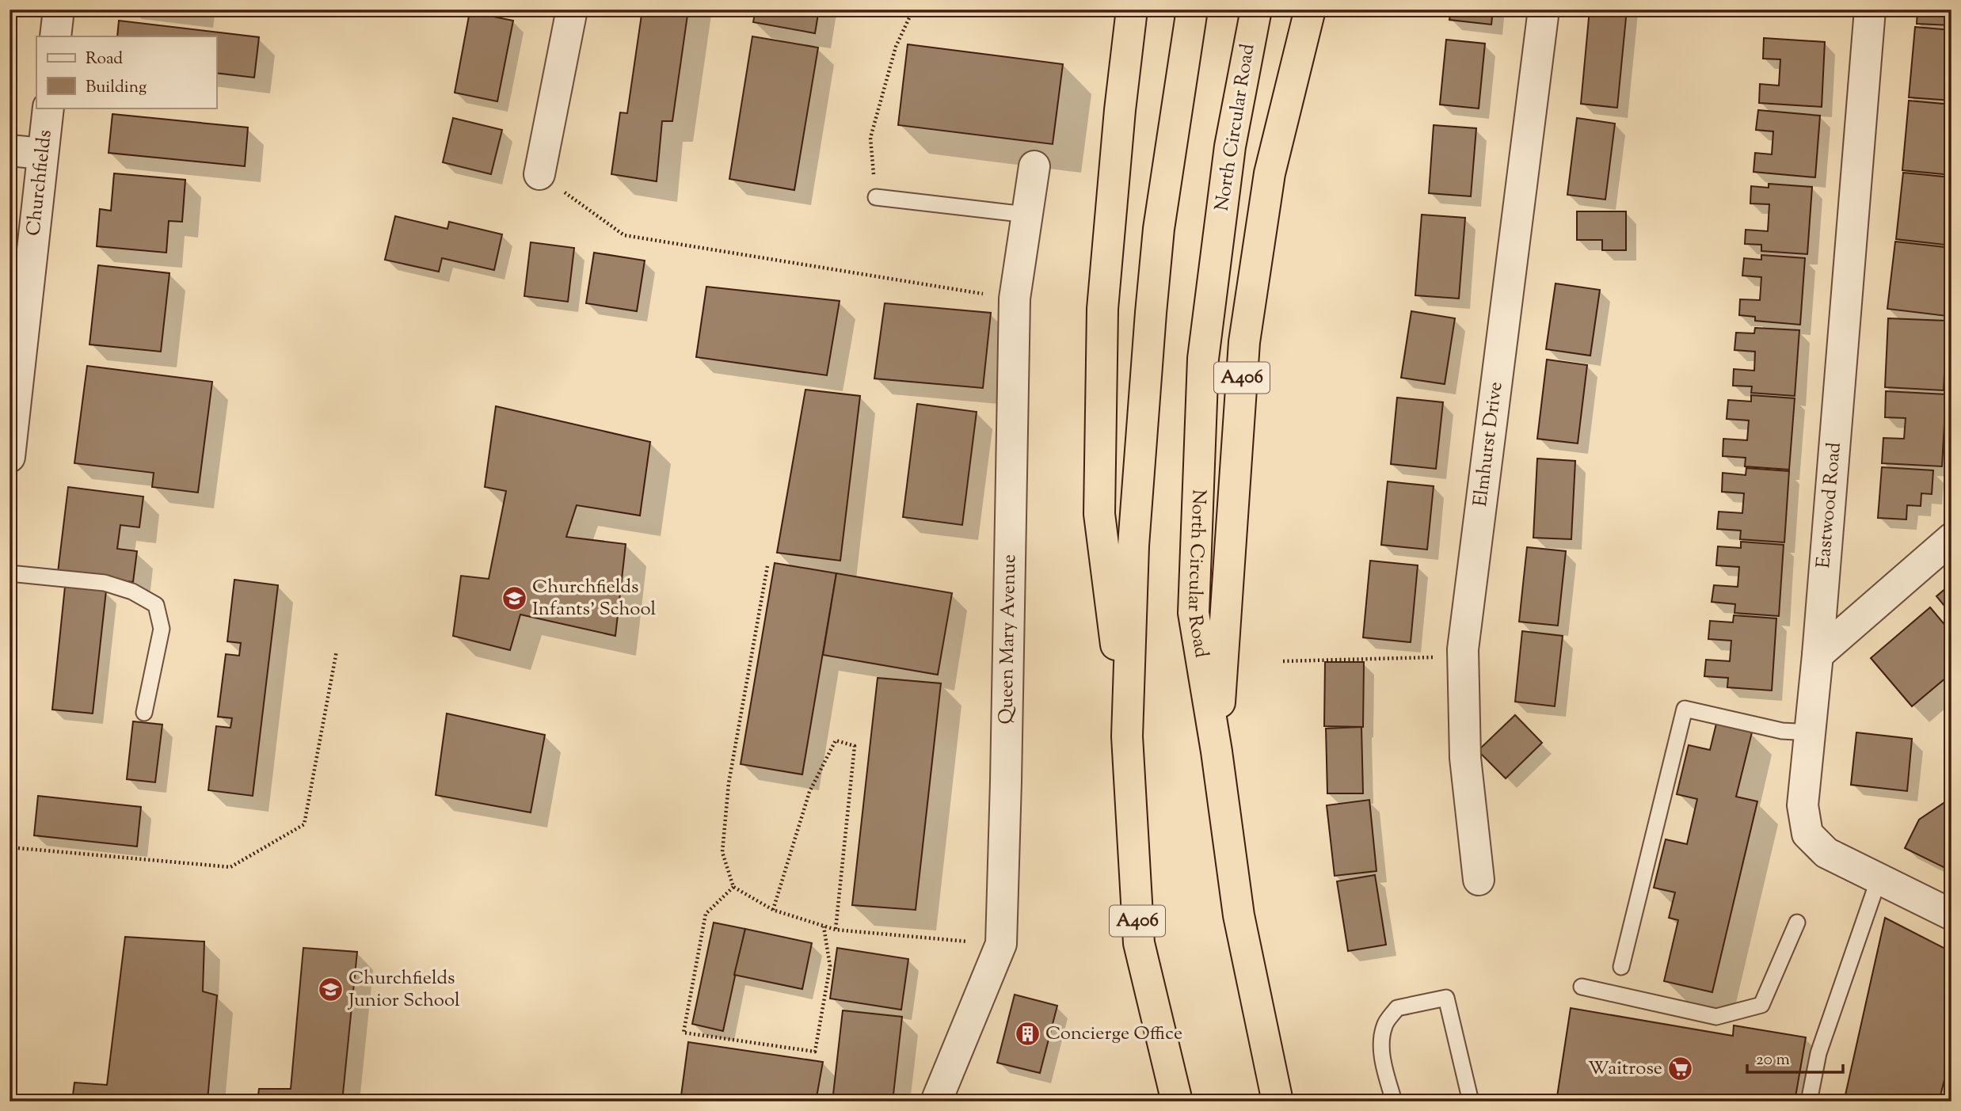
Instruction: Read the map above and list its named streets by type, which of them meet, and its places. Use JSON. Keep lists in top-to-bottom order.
{
  "streets": {
    "highway": ["North Circular Road", "A406"],
    "street": [
      "Churchfields",
      "Elmhurst Drive",
      "Eastwood Road",
      "Queen Mary Avenue"
    ]
  },
  "crossings": [
    ["North Circular Road", "A406"]
  ],
  "places": {
    "school or university": ["Churchfields Infants' School", "Churchfields Junior School"],
    "building": ["Concierge Office"],
    "supermarket": ["Waitrose"]
  },
  "legend": ["Road", "Building"],
  "scale_bar": "20 m"
}
